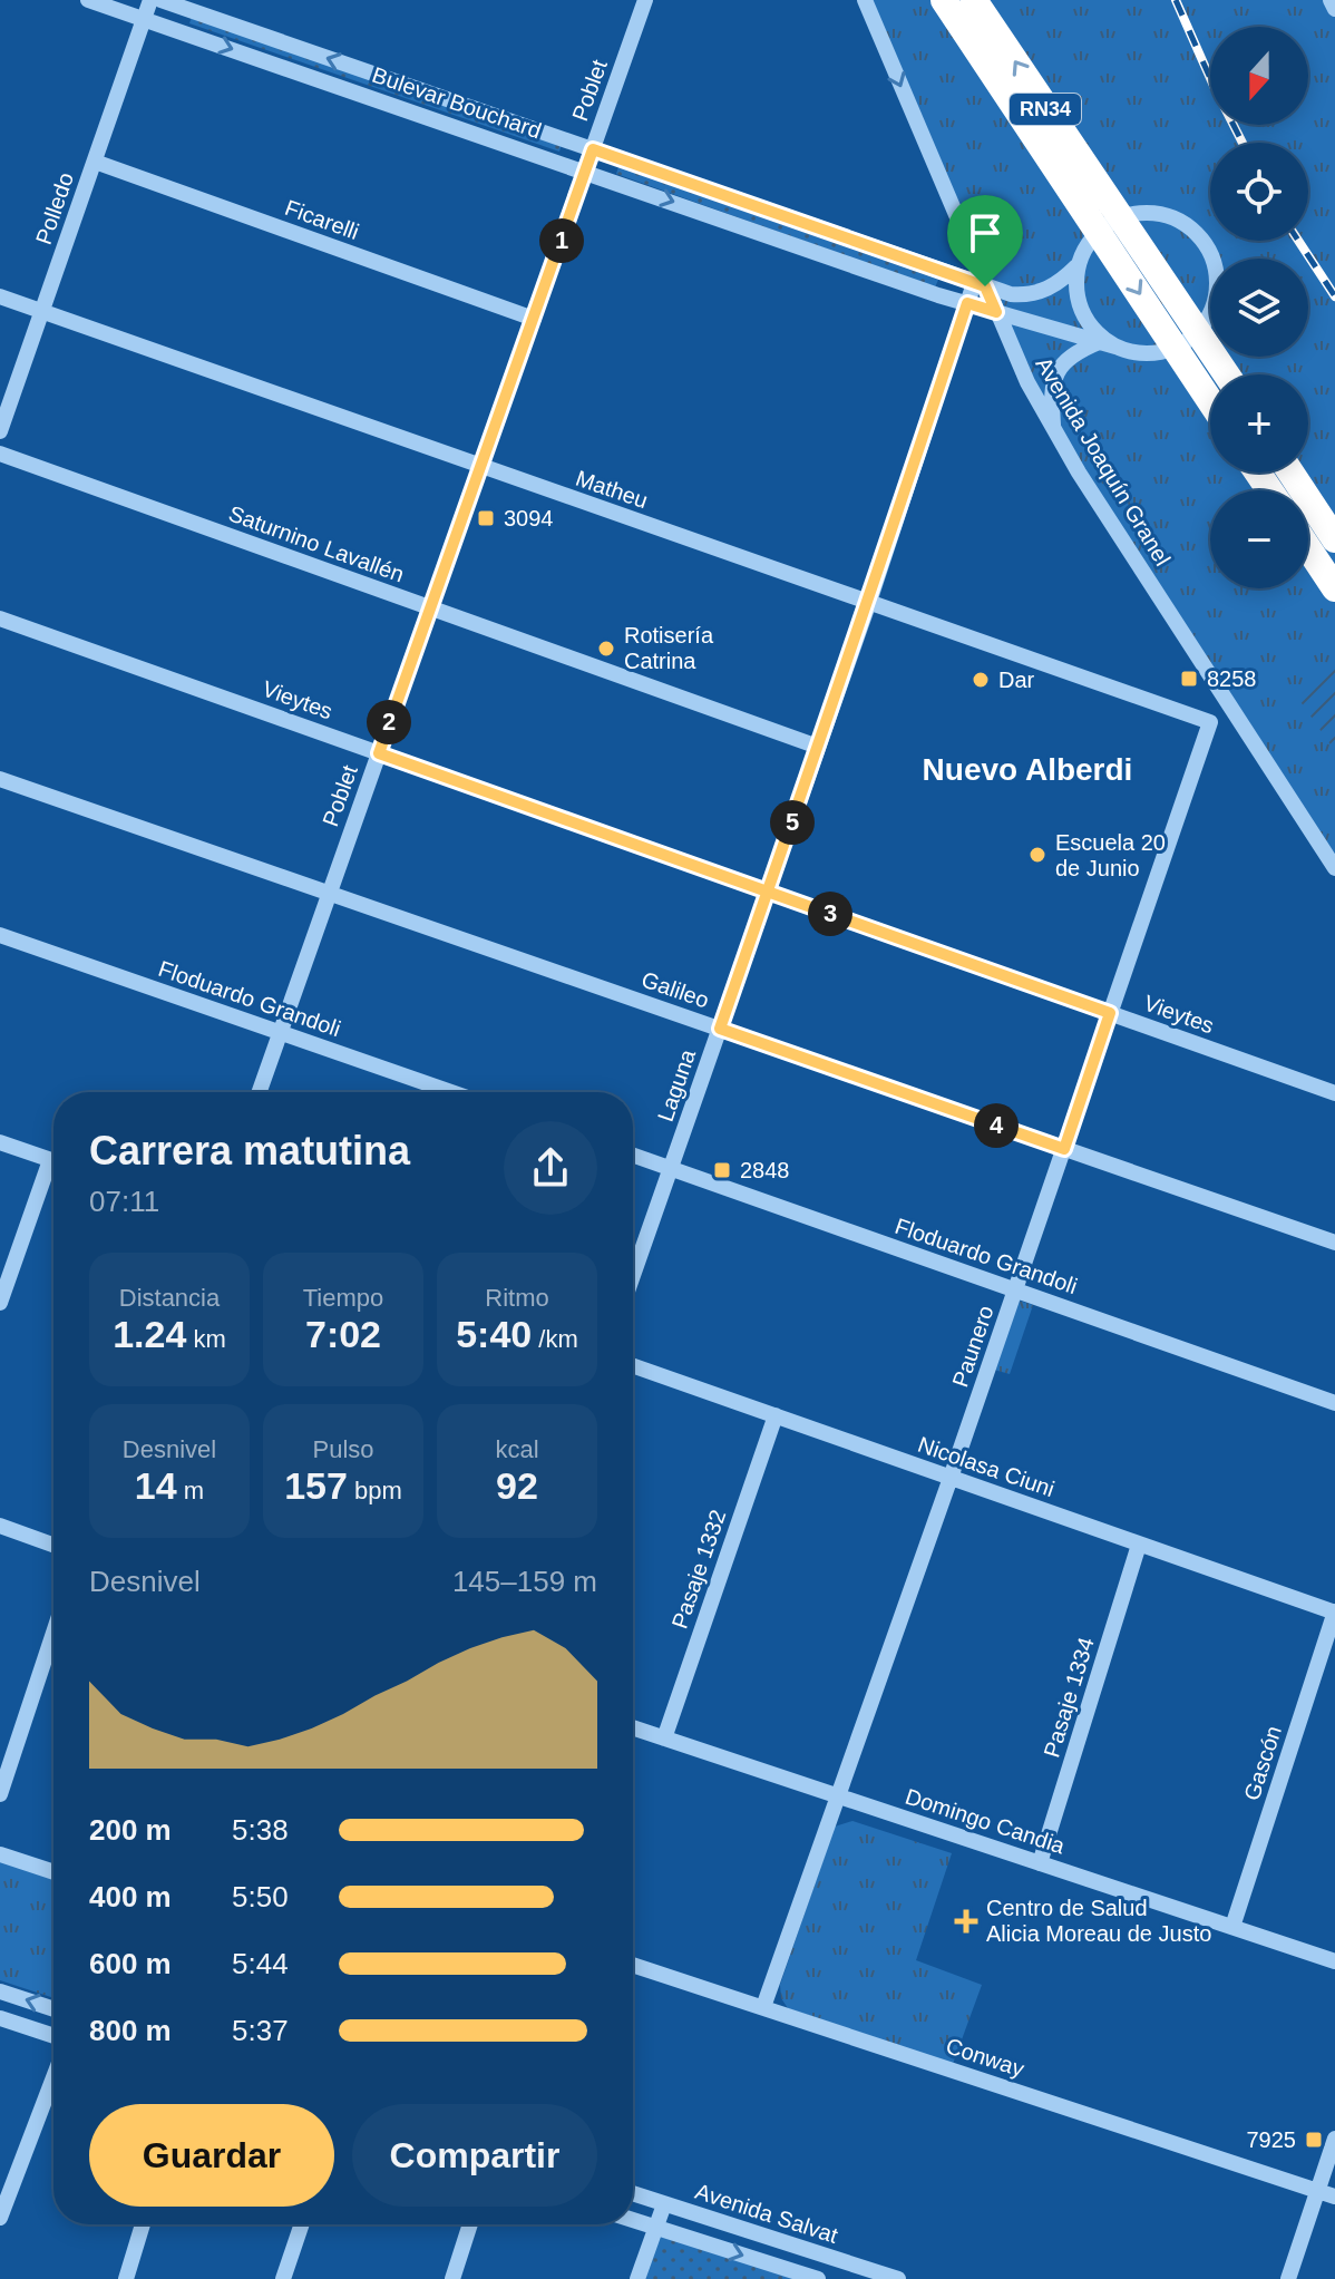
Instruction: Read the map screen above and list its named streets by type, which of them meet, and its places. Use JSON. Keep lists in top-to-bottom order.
{
  "streets": {
    "highway": ["RN34"],
    "street": [
      "Poblet",
      "Bulevar Bouchard",
      "Polledo",
      "Ficarelli",
      "Avenida Joaquín Granel",
      "Matheu",
      "Saturnino Lavallén",
      "Vieytes",
      "Galileo",
      "Floduardo Grandoli",
      "Laguna",
      "Paunero",
      "Nicolasa Ciuni",
      "Pasaje 1332",
      "Pasaje 1334",
      "Gascón",
      "Domingo Candia",
      "Conway",
      "Avenida Salvat"
    ]
  },
  "crossings": [
    ["Poblet", "Bulevar Bouchard"],
    ["Poblet", "Ficarelli"],
    ["Poblet", "Matheu"],
    ["Poblet", "Saturnino Lavallén"],
    ["Poblet", "Vieytes"],
    ["Poblet", "Galileo"],
    ["Poblet", "Floduardo Grandoli"],
    ["Bulevar Bouchard", "RN34"],
    ["Bulevar Bouchard", "Polledo"],
    ["Bulevar Bouchard", "Avenida Joaquín Granel"],
    ["Bulevar Bouchard", "Laguna"],
    ["Polledo", "Ficarelli"],
    ["Polledo", "Matheu"],
    ["Avenida Joaquín Granel", "Laguna"],
    ["Matheu", "Laguna"],
    ["Matheu", "Paunero"],
    ["Saturnino Lavallén", "Laguna"],
    ["Vieytes", "Laguna"],
    ["Vieytes", "Paunero"],
    ["Galileo", "Laguna"],
    ["Galileo", "Paunero"],
    ["Floduardo Grandoli", "Laguna"],
    ["Floduardo Grandoli", "Paunero"],
    ["Paunero", "Nicolasa Ciuni"],
    ["Paunero", "Domingo Candia"],
    ["Paunero", "Conway"],
    ["Nicolasa Ciuni", "Pasaje 1332"],
    ["Nicolasa Ciuni", "Pasaje 1334"],
    ["Nicolasa Ciuni", "Gascón"],
    ["Pasaje 1332", "Domingo Candia"],
    ["Pasaje 1334", "Domingo Candia"],
    ["Gascón", "Domingo Candia"]
  ],
  "districts": ["Nuevo Alberdi"],
  "places": {
    "transit": [
      "3094",
      "8258",
      "2848",
      "7925"
    ],
    "other": ["Rotisería Catrina", "Dar", "Escuela 20 de Junio"],
    "health": ["Centro de Salud Alicia Moreau de Justo"]
  },
  "north": "bottom",
  "page": {
    "map_buttons": ["+", "−"],
    "pins": [
      "1",
      "2",
      "5",
      "3",
      "4"
    ],
    "heading": ["Carrera matutina", "07:11"],
    "stats": [
      ["Distancia", "1.24 km"],
      ["Tiempo", "7:02"],
      ["Ritmo", "5:40 /km"],
      ["Desnivel", "14 m"],
      ["Pulso", "157 bpm"],
      ["kcal", "92"]
    ],
    "chart": ["Desnivel", "145–159 m"],
    "list": [
      {
        "name": "200 m",
        "note": "5:38"
      },
      {
        "name": "400 m",
        "note": "5:50"
      },
      {
        "name": "600 m",
        "note": "5:44"
      },
      {
        "name": "800 m",
        "note": "5:37"
      }
    ],
    "buttons": ["Guardar", "Compartir"]
  }
}
